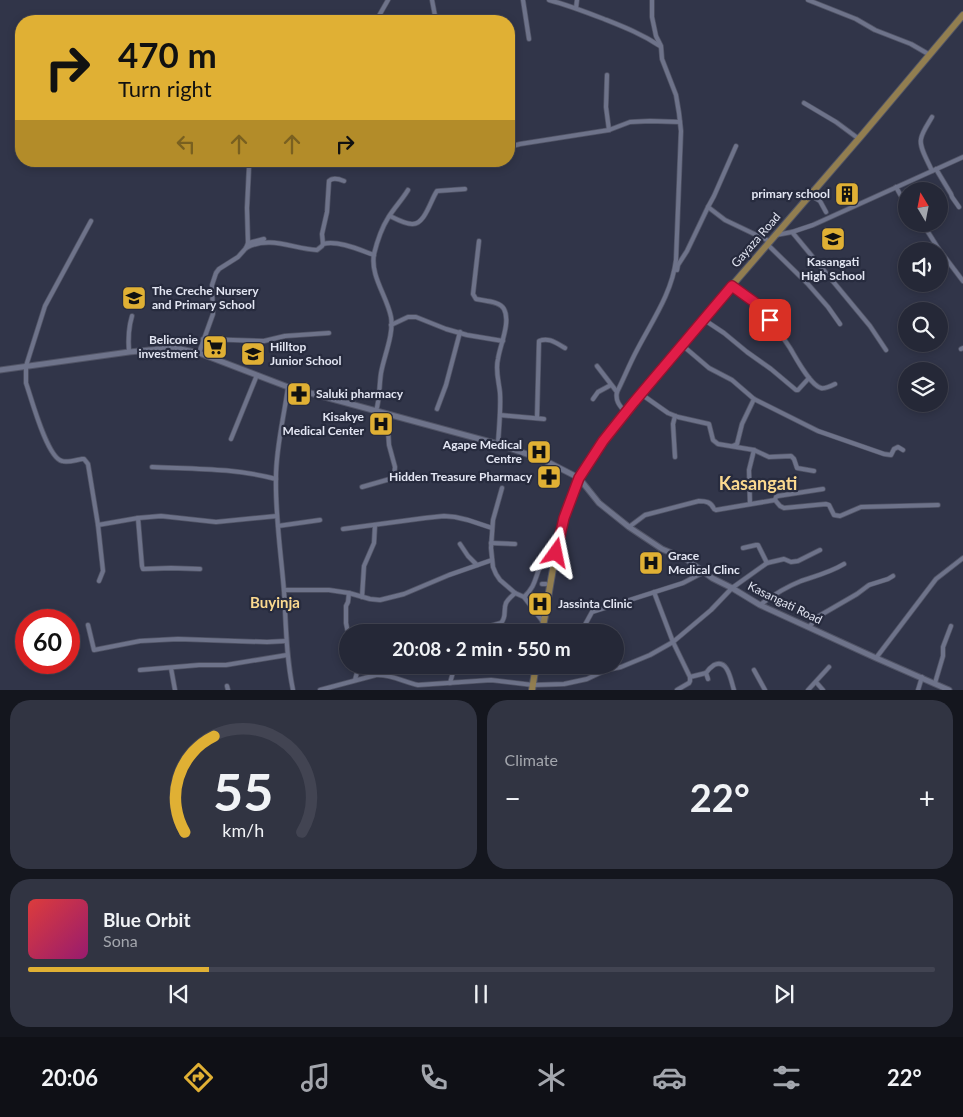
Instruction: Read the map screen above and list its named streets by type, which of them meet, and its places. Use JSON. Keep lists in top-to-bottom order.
{
  "streets": {
    "main road": ["Gayaza Road"],
    "street": ["Kasangati Road"]
  },
  "crossings": [
    ["Gayaza Road", "Kasangati Road"]
  ],
  "districts": ["Kasangati", "Buyinja"],
  "places": {
    "building": ["primary school"],
    "school or university": ["Kasangati High School", "The Creche Nursery and Primary School", "Hilltop Junior School"],
    "supermarket": ["Beliconie investment"],
    "pharmacy": ["Saluki pharmacy", "Hidden Treasure Pharmacy"],
    "hospital": [
      "Kisakye Medical Center",
      "Agape Medical Centre",
      "Grace Medical Clinc",
      "Jassinta Clinic"
    ]
  },
  "north": "top",
  "page": {
    "turn": ["470 m", "Turn right"],
    "limit": "60",
    "trip": "20:08 · 2 min · 550 m",
    "tile": "Climate",
    "heat": ["−", "22°", "+"],
    "song": ["Blue Orbit", "Sona"],
    "tabs": ["20:06", "22°"],
    "gauge": ["55", "km/h"]
  }
}
